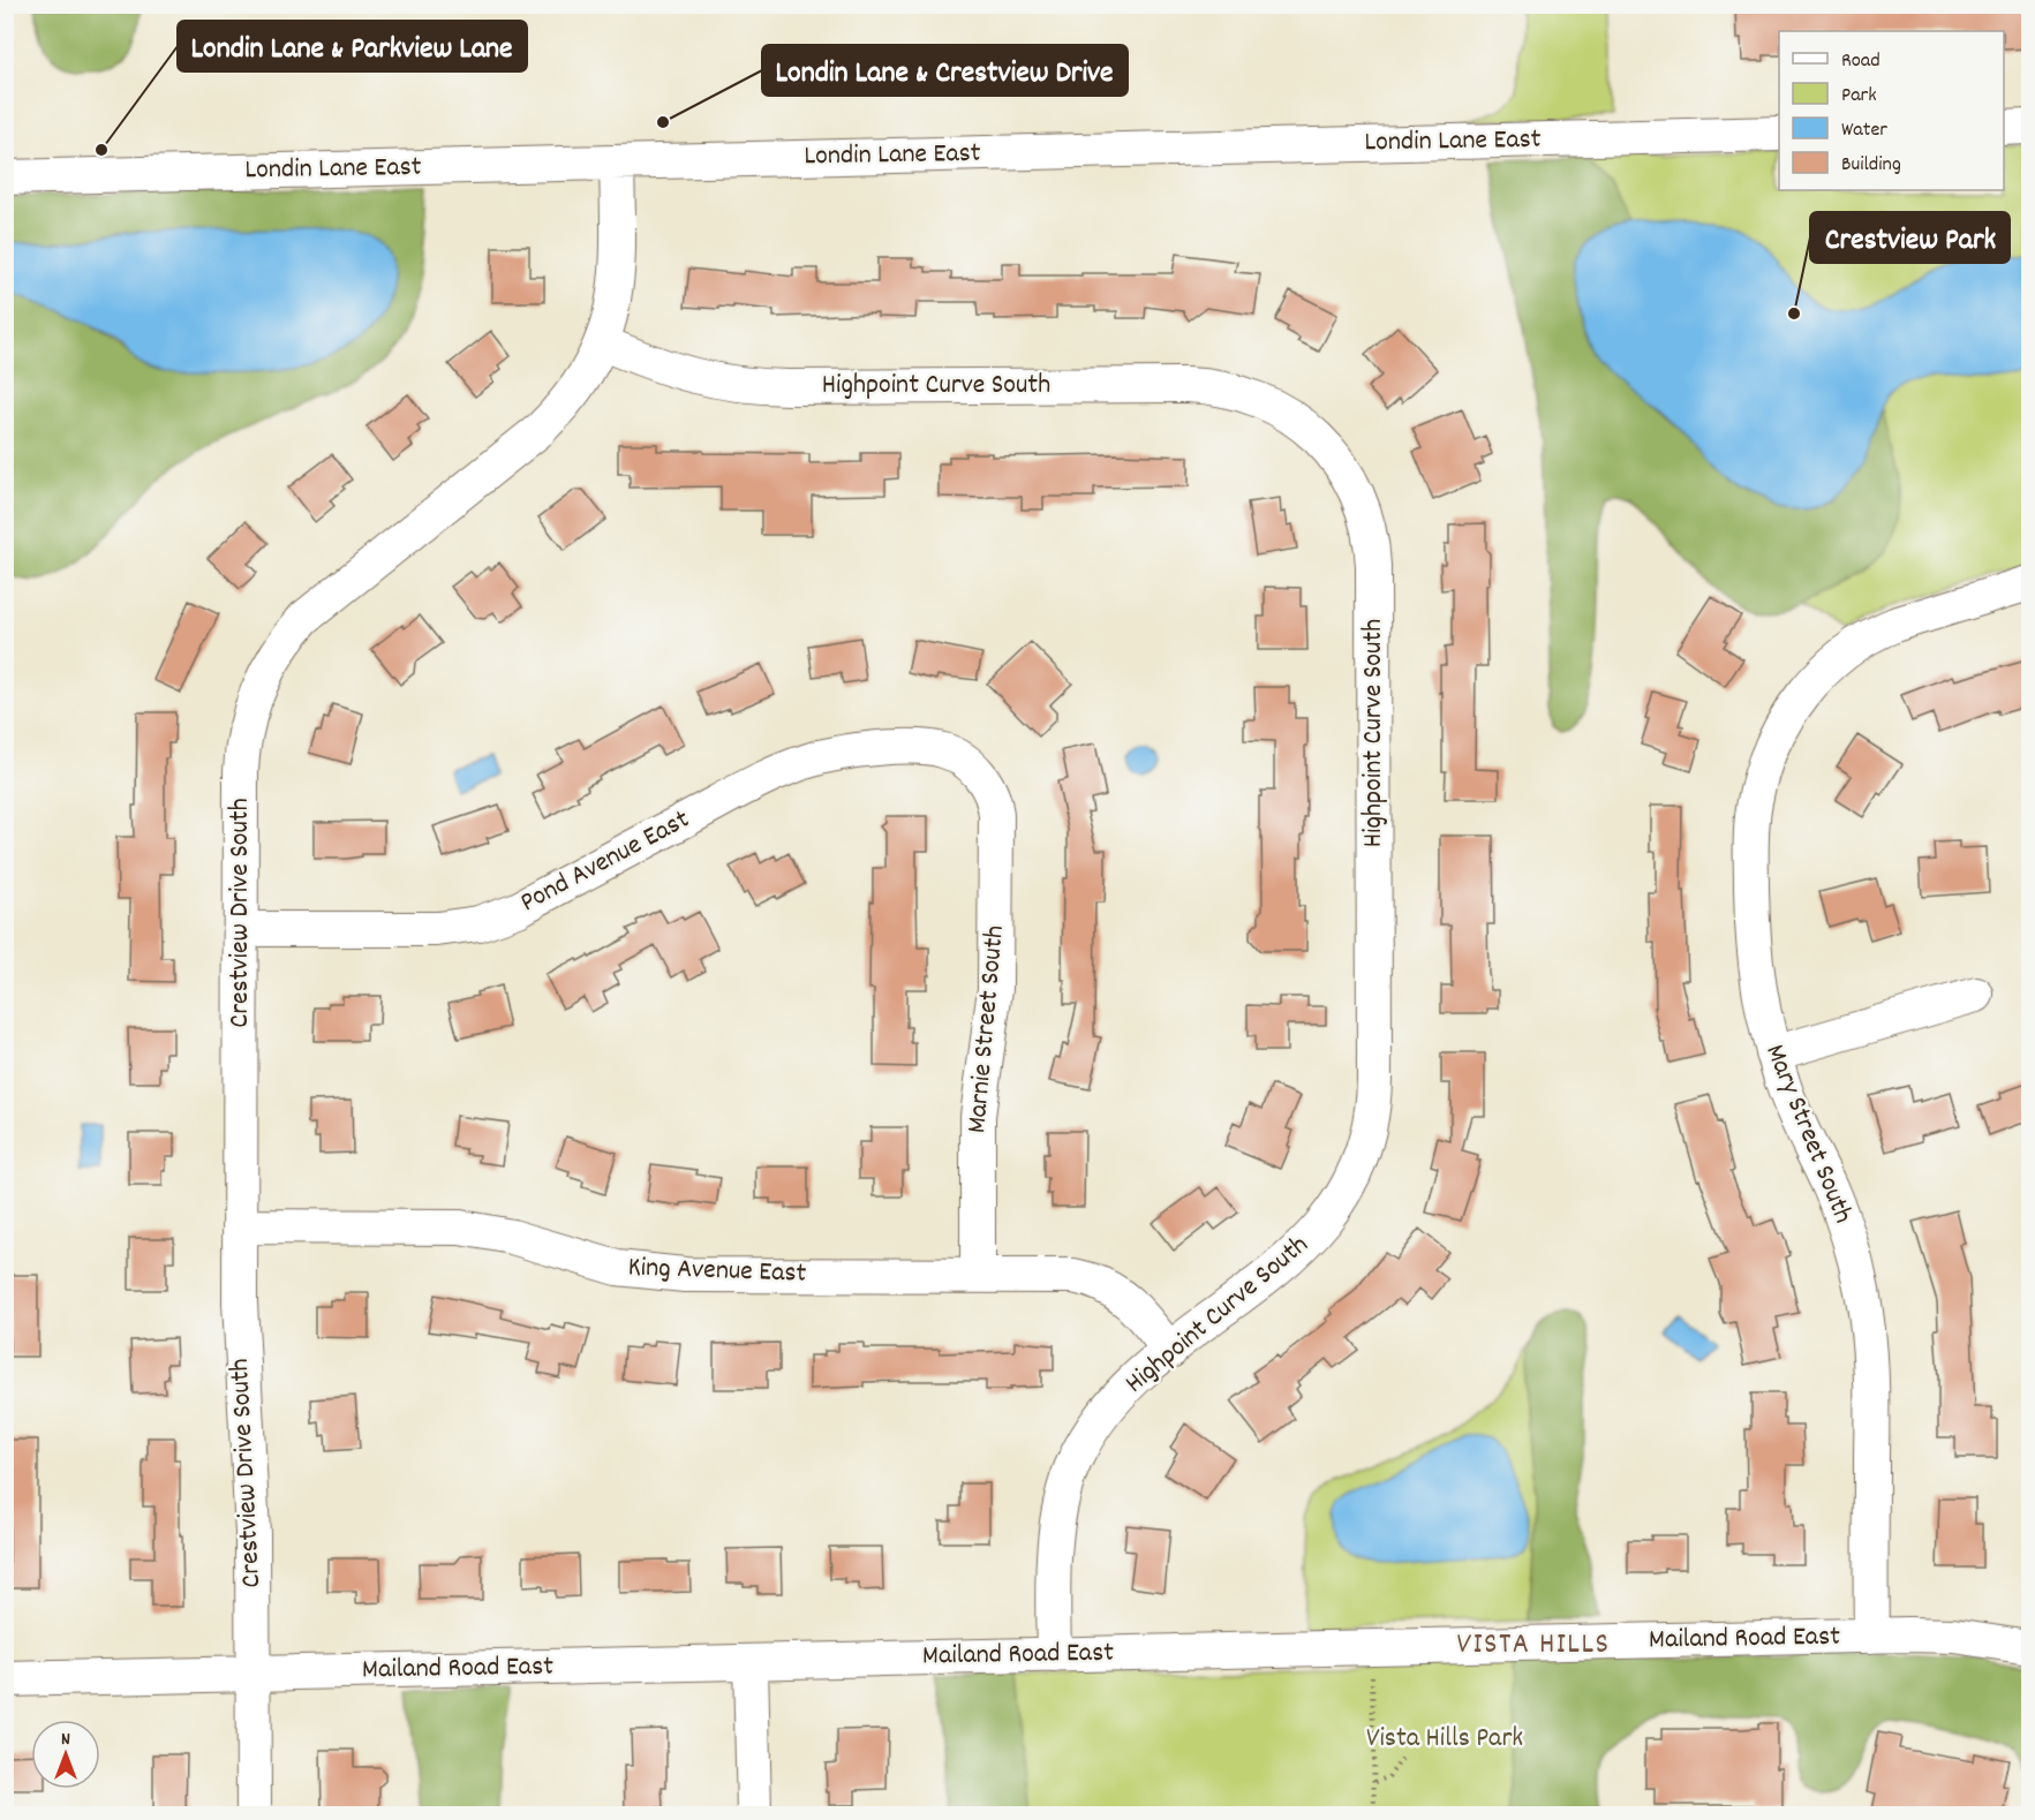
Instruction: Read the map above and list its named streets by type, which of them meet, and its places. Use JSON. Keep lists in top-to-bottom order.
{
  "streets": {
    "street": [
      "Londin Lane East",
      "Highpoint Curve South",
      "Pond Avenue East",
      "Crestview Drive South",
      "Marnie Street South",
      "Mary Street South",
      "King Avenue East",
      "Mailand Road East"
    ]
  },
  "crossings": [
    ["Londin Lane East", "Crestview Drive South"],
    ["Highpoint Curve South", "Crestview Drive South"],
    ["Highpoint Curve South", "King Avenue East"],
    ["Highpoint Curve South", "Mailand Road East"],
    ["Pond Avenue East", "Crestview Drive South"],
    ["Pond Avenue East", "Marnie Street South"],
    ["Crestview Drive South", "King Avenue East"],
    ["Crestview Drive South", "Mailand Road East"],
    ["Marnie Street South", "King Avenue East"],
    ["Mary Street South", "Mailand Road East"]
  ],
  "districts": ["VISTA HILLS"],
  "parks": ["Vista Hills Park"],
  "places": ["Londin Lane & Crestview Drive", "Londin Lane & Parkview Lane", "Crestview Park"],
  "legend": [
    "Road",
    "Park",
    "Water",
    "Building"
  ],
  "north": "top"
}
